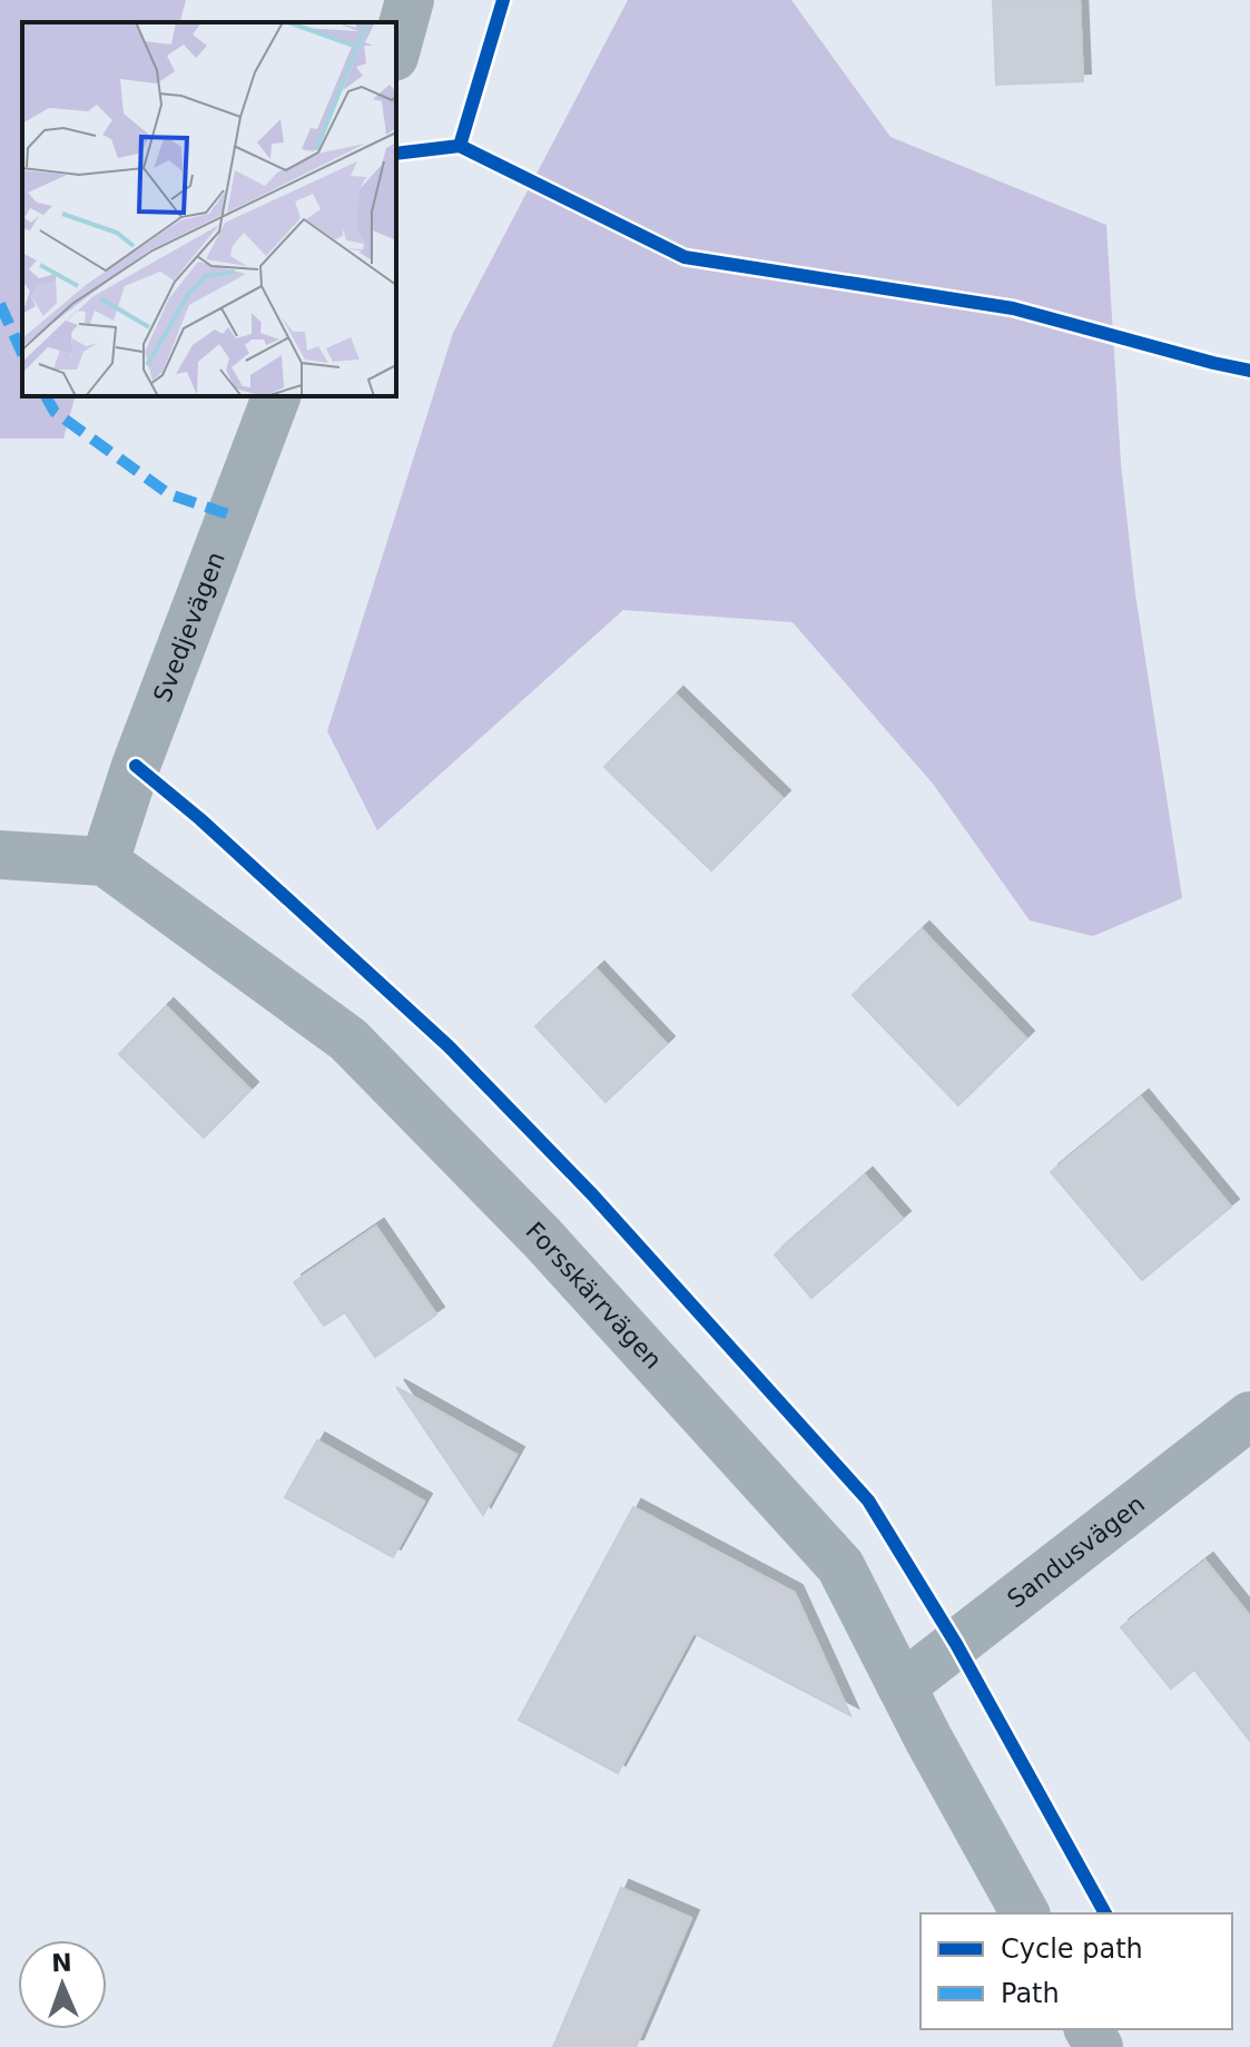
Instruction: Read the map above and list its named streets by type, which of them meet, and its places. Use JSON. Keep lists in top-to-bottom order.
{
  "streets": {
    "street": ["Svedjevägen", "Forsskärrvägen", "Sandusvägen"]
  },
  "crossings": [
    ["Svedjevägen", "Forsskärrvägen"],
    ["Forsskärrvägen", "Sandusvägen"]
  ],
  "legend": ["Cycle path", "Path"],
  "north": "top"
}
